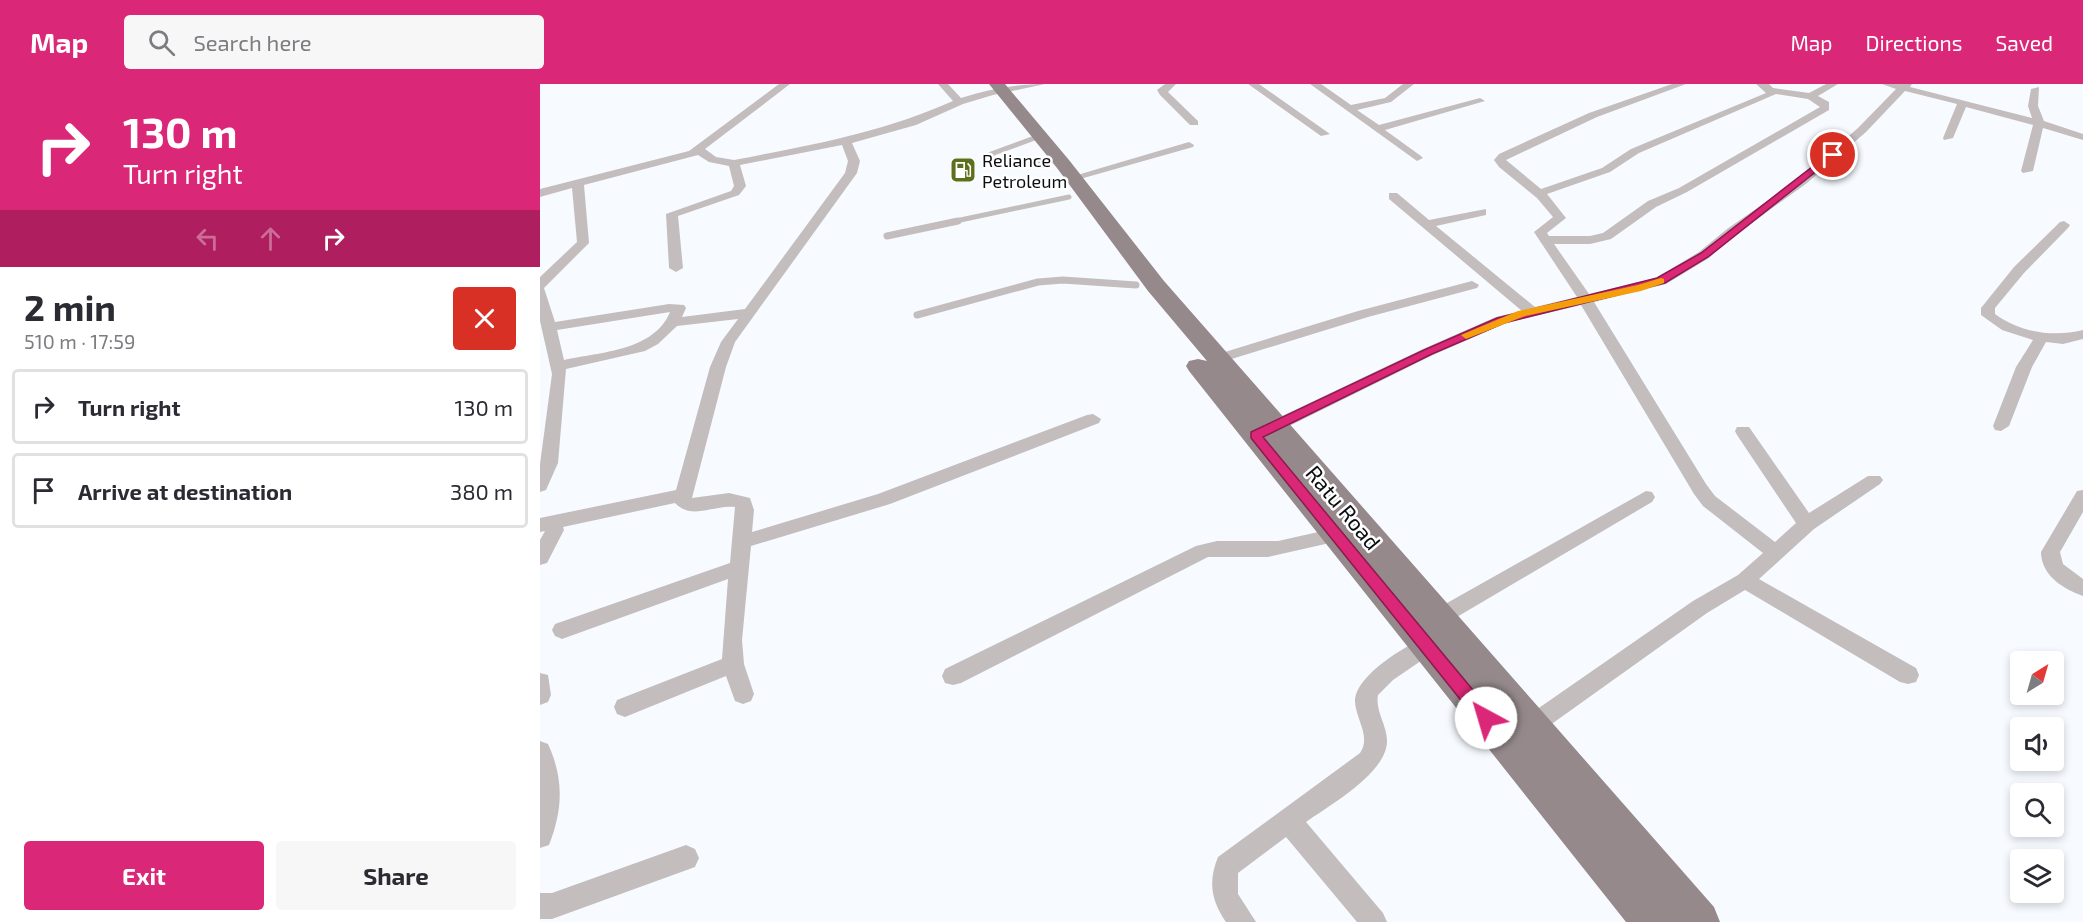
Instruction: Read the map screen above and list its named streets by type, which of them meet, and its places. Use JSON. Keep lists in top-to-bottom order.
{
  "streets": {
    "main road": ["Ratu Road"]
  },
  "places": {
    "fuel station": ["Reliance Petroleum"]
  },
  "north": "top right",
  "page": {
    "header": "Map",
    "search": "Search here",
    "nav": ["Map", "Directions", "Saved"],
    "turn": ["130 m", "Turn right"],
    "heading": ["2 min", "510 m · 17:59"],
    "list": [
      {
        "name": "Turn right",
        "value": "130 m"
      },
      {
        "name": "Arrive at destination",
        "value": "380 m"
      }
    ],
    "buttons": ["Exit", "Share"]
  }
}
